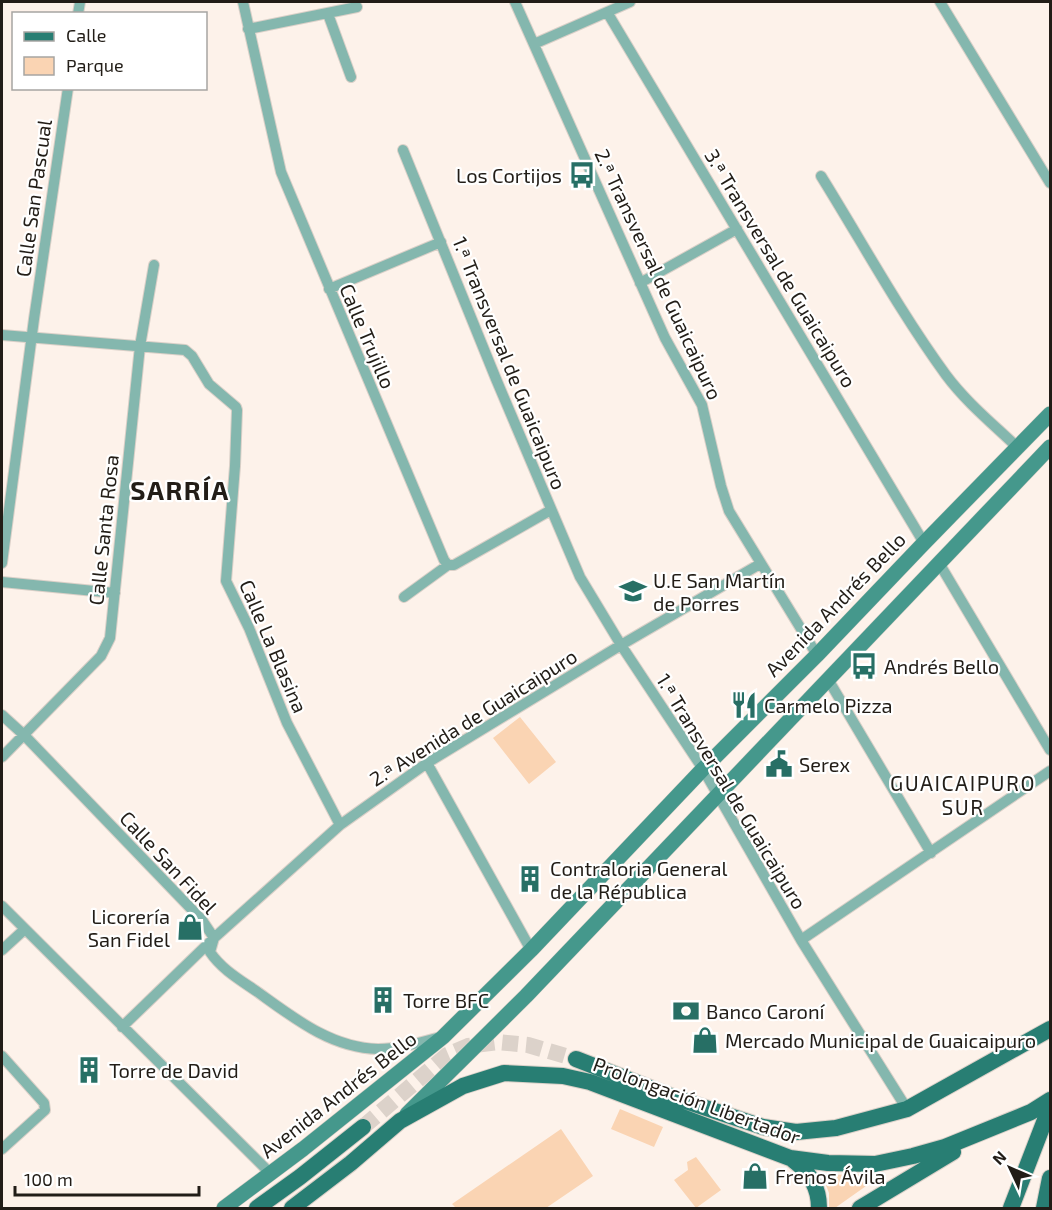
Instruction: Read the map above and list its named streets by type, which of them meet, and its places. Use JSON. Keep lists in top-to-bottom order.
{
  "streets": {
    "main road": ["Prolongación Libertador"],
    "street": [
      "Calle San Pascual",
      "3.ª Transversal de Guaicaipuro",
      "2.ª Transversal de Guaicaipuro",
      "Calle Trujillo",
      "1.ª Transversal de Guaicaipuro",
      "Calle Santa Rosa",
      "Avenida Andrés Bello",
      "Calle La Blasina",
      "2.ª Avenida de Guaicaipuro",
      "Calle San Fidel"
    ]
  },
  "crossings": [
    ["Calle San Pascual", "Calle La Blasina"],
    ["3.ª Transversal de Guaicaipuro", "Avenida Andrés Bello"],
    ["2.ª Transversal de Guaicaipuro", "Avenida Andrés Bello"],
    ["2.ª Transversal de Guaicaipuro", "2.ª Avenida de Guaicaipuro"],
    ["1.ª Transversal de Guaicaipuro", "Avenida Andrés Bello"],
    ["1.ª Transversal de Guaicaipuro", "2.ª Avenida de Guaicaipuro"],
    ["1.ª Transversal de Guaicaipuro", "Prolongación Libertador"],
    ["Calle Santa Rosa", "Calle La Blasina"],
    ["Calle Santa Rosa", "Calle San Fidel"],
    ["Avenida Andrés Bello", "Calle San Fidel"],
    ["Calle La Blasina", "2.ª Avenida de Guaicaipuro"],
    ["2.ª Avenida de Guaicaipuro", "Calle San Fidel"]
  ],
  "districts": ["SARRÍA", "GUAICAIPURO SUR"],
  "places": {
    "bus stop": ["Los Cortijos", "Andrés Bello"],
    "school or university": ["U.E San Martín de Porres"],
    "restaurant": ["Carmelo Pizza"],
    "public building": ["Serex"],
    "building": ["Contraloria General de la Républica", "Torre BFC", "Torre de David"],
    "shop": ["Licorería San Fidel", "Mercado Municipal de Guaicaipuro", "Frenos Ávila"],
    "bank": ["Banco Caroní"]
  },
  "legend": ["Calle", "Parque"],
  "scale_bar": "100 m",
  "north": "top left"
}
